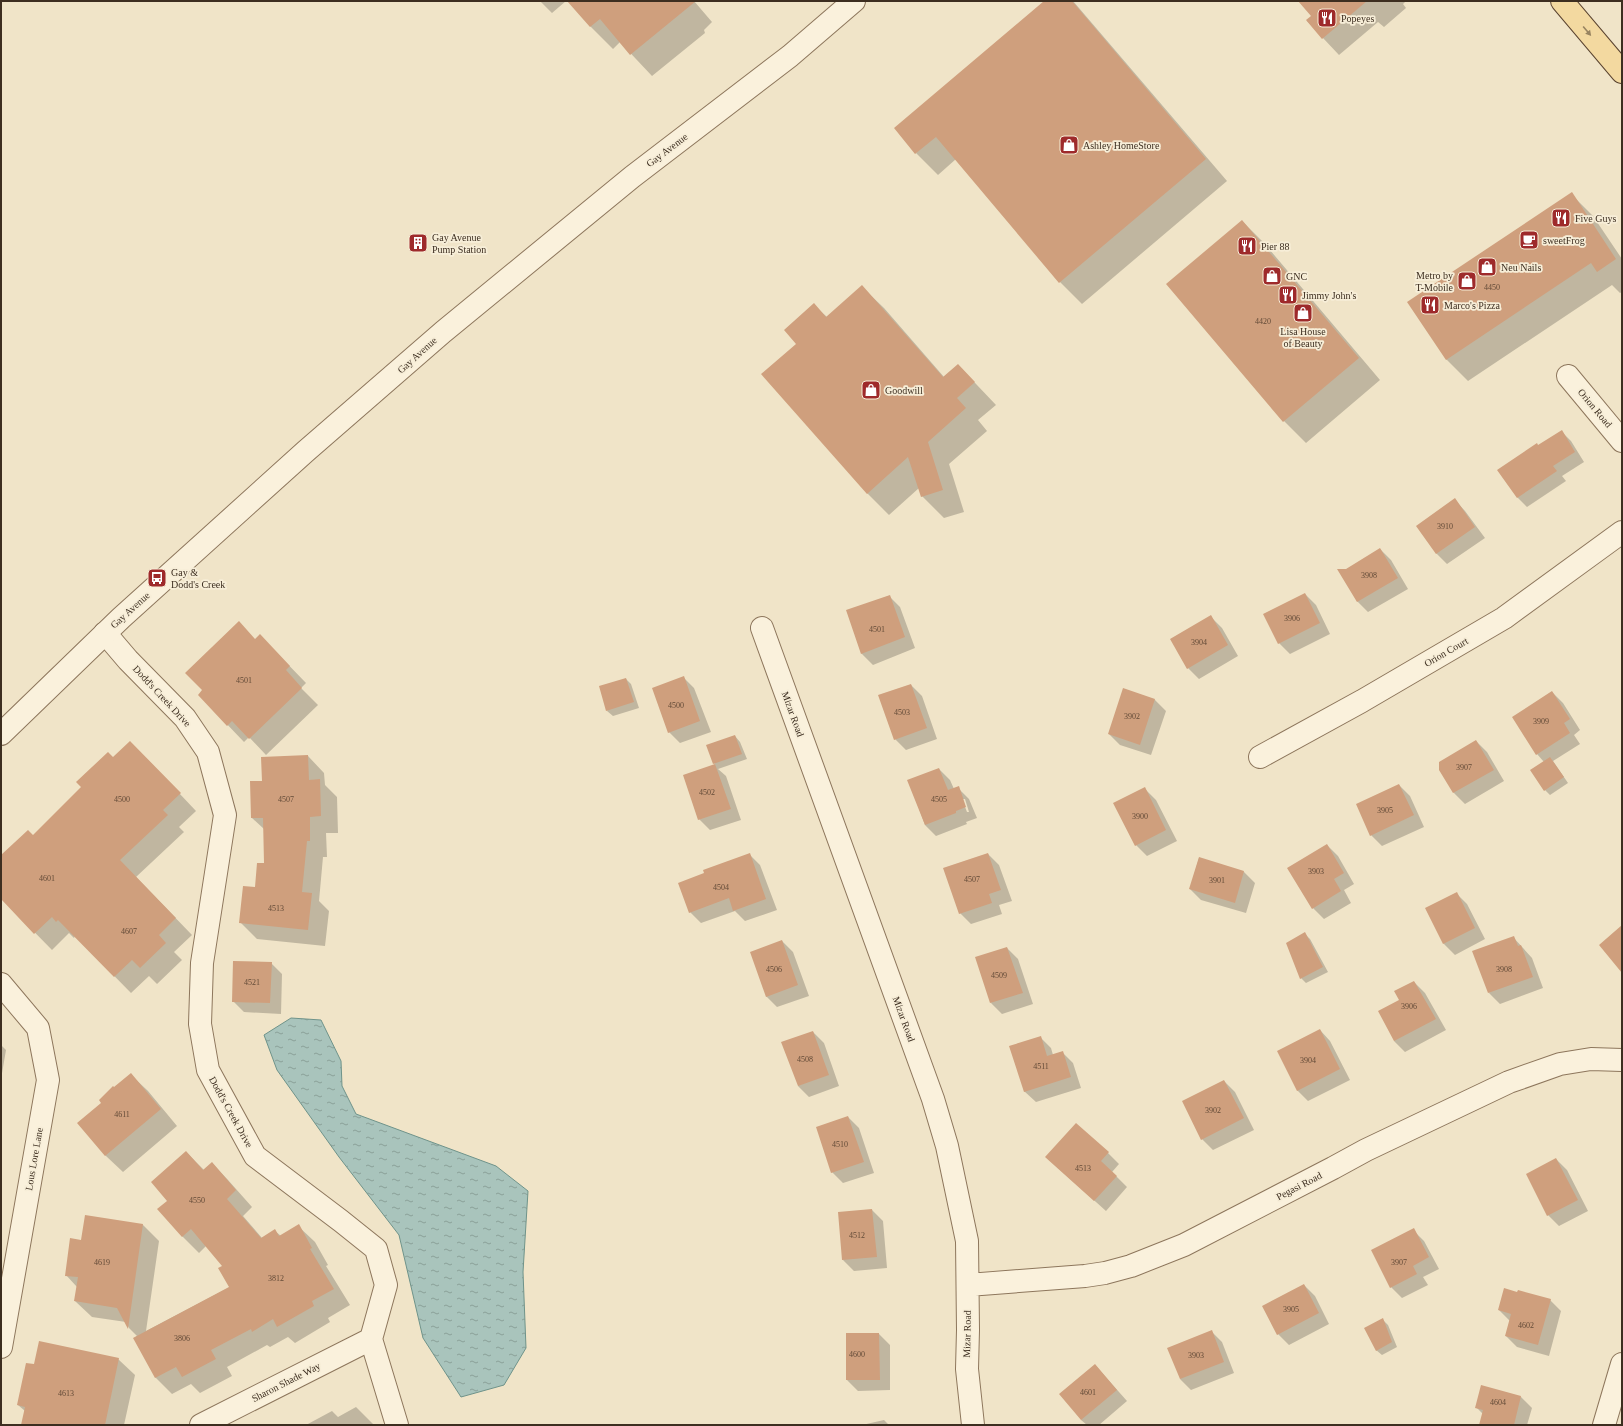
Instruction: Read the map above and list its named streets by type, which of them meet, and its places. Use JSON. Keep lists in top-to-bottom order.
{
  "streets": {
    "street": [
      "Gay Avenue",
      "Orion Road",
      "Orion Court",
      "Dodd's Creek Drive",
      "Mizar Road",
      "Lous Lore Lane",
      "Pegasi Road",
      "Sharon Shade Way"
    ]
  },
  "crossings": [
    ["Gay Avenue", "Dodd's Creek Drive"],
    ["Dodd's Creek Drive", "Sharon Shade Way"],
    ["Mizar Road", "Pegasi Road"]
  ],
  "places": {
    "restaurant": [
      "Popeyes",
      "Five Guys",
      "Pier 88",
      "Jimmy John's",
      "Marco's Pizza"
    ],
    "shop": [
      "Ashley HomeStore",
      "Neu Nails",
      "GNC",
      "Metro by T-Mobile",
      "Lisa House of Beauty",
      "Goodwill"
    ],
    "cafe": ["sweetFrog"],
    "building": ["Gay Avenue Pump Station"],
    "bus stop": ["Gay & Dodd's Creek"]
  },
  "house_numbers": [
    "4450",
    "4420",
    "3910",
    "3908",
    "3906",
    "4501",
    "3904",
    "4501",
    "4500",
    "4503",
    "3902",
    "3909",
    "3907",
    "4502",
    "4500",
    "4507",
    "4505",
    "3905",
    "3900",
    "3903",
    "4601",
    "4507",
    "3901",
    "4504",
    "4513",
    "4607",
    "4506",
    "3908",
    "4509",
    "4521",
    "3906",
    "4508",
    "3904",
    "4511",
    "3902",
    "4611",
    "4510",
    "4513",
    "4550",
    "4512",
    "4619",
    "3907",
    "3812",
    "3905",
    "4602",
    "3806",
    "4600",
    "3903",
    "4601",
    "4613",
    "4604"
  ]
}
